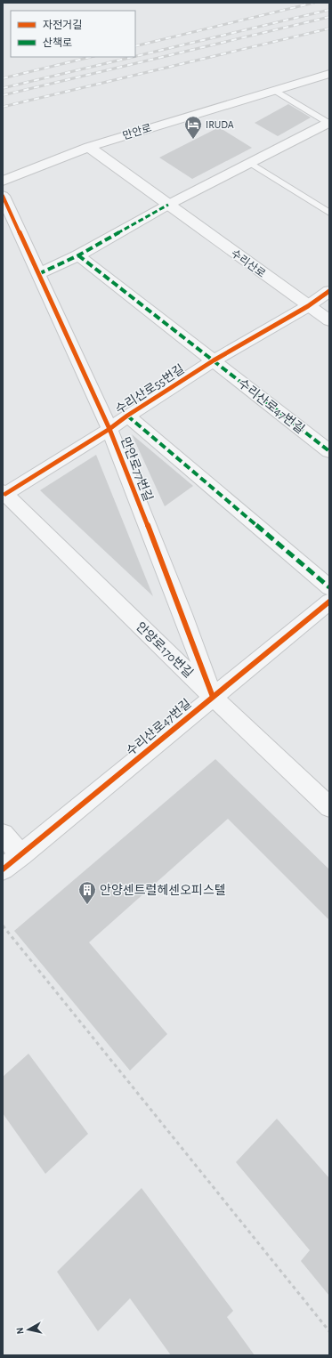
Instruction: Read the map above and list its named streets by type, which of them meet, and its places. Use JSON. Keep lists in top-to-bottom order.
{
  "streets": {
    "street": [
      "만안로",
      "수리산로",
      "수리산로55번길",
      "수리산로47번길",
      "만안로77번길",
      "안양로170번길"
    ]
  },
  "crossings": [
    ["만안로", "수리산로"],
    ["수리산로", "수리산로55번길"],
    ["수리산로55번길", "수리산로47번길"],
    ["수리산로55번길", "만안로77번길"],
    ["수리산로55번길", "안양로170번길"],
    ["수리산로47번길", "만안로77번길"],
    ["수리산로47번길", "안양로170번길"],
    ["만안로77번길", "안양로170번길"]
  ],
  "places": {
    "hotel": ["IRUDA"],
    "building": ["안양센트럴헤센오피스텔"]
  },
  "legend": ["자전거길", "산책로"],
  "north": "left"
}
